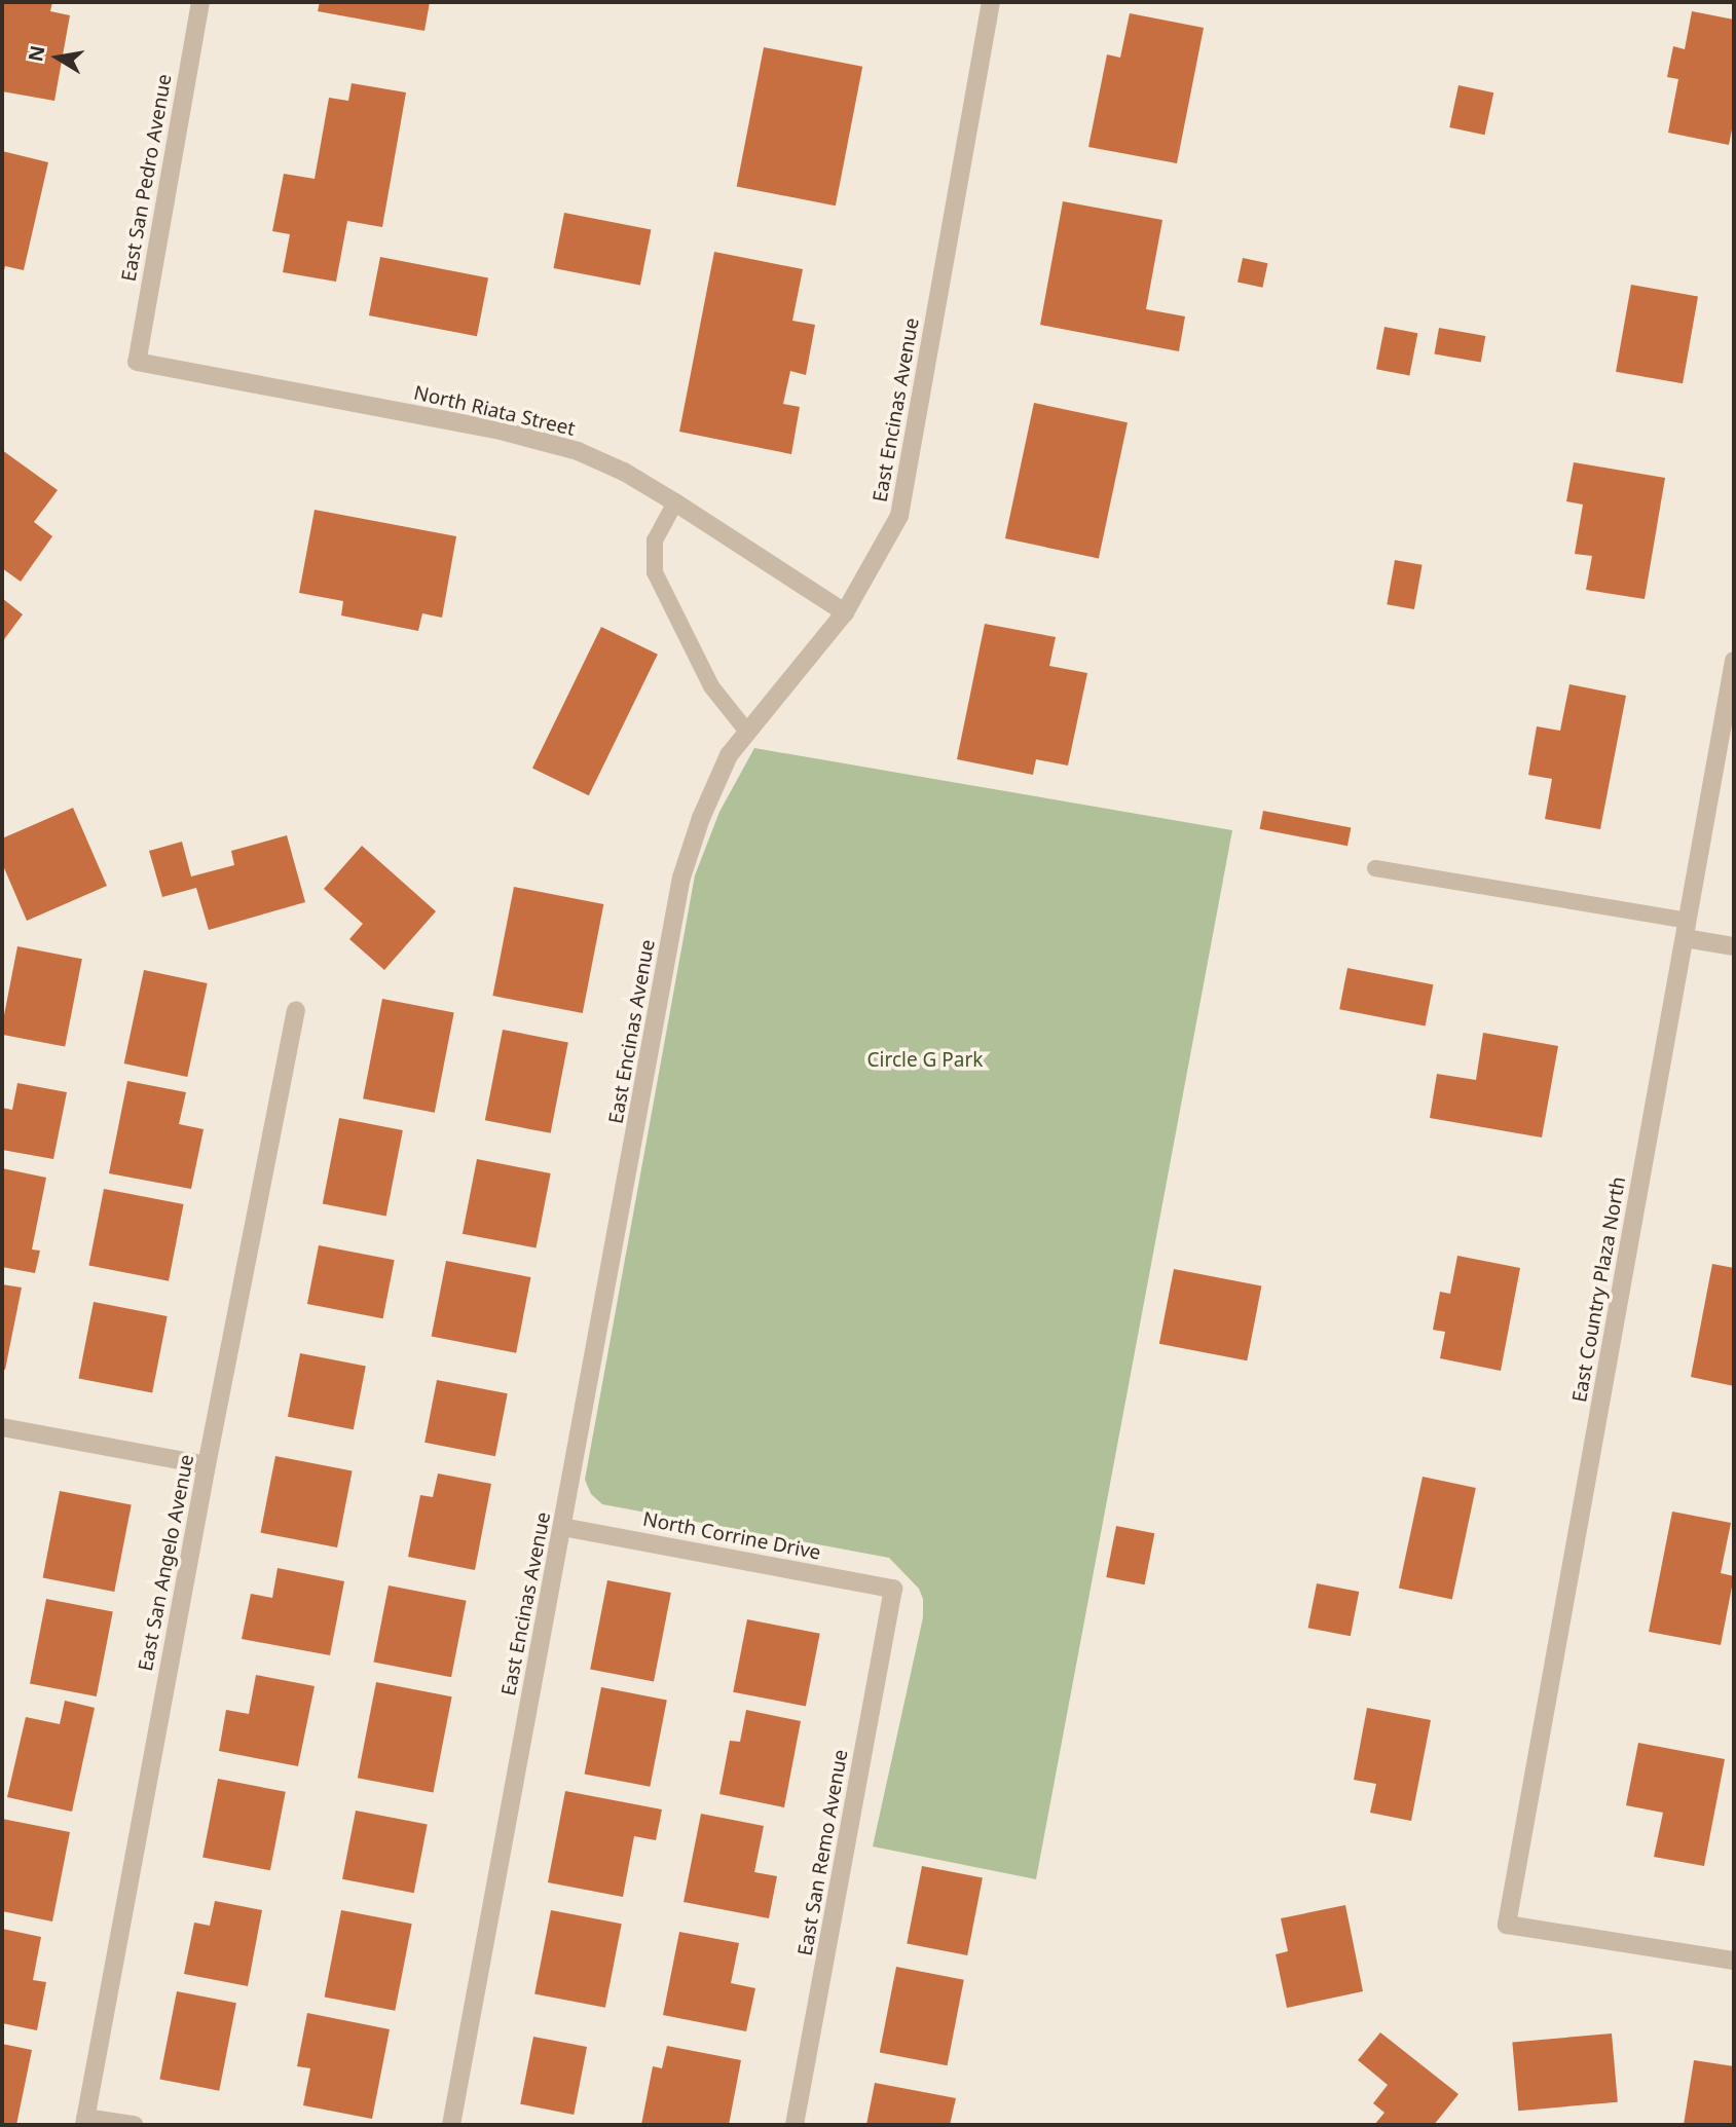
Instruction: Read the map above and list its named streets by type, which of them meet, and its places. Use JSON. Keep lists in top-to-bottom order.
{
  "streets": {
    "street": [
      "East San Pedro Avenue",
      "East Encinas Avenue",
      "North Riata Street",
      "East Country Plaza North",
      "North Corrine Drive",
      "East San Angelo Avenue",
      "East San Remo Avenue"
    ]
  },
  "crossings": [
    ["East San Pedro Avenue", "North Riata Street"],
    ["East Encinas Avenue", "North Riata Street"],
    ["East Encinas Avenue", "North Corrine Drive"],
    ["North Corrine Drive", "East San Remo Avenue"]
  ],
  "parks": ["Circle G Park"],
  "north": "left"
}
